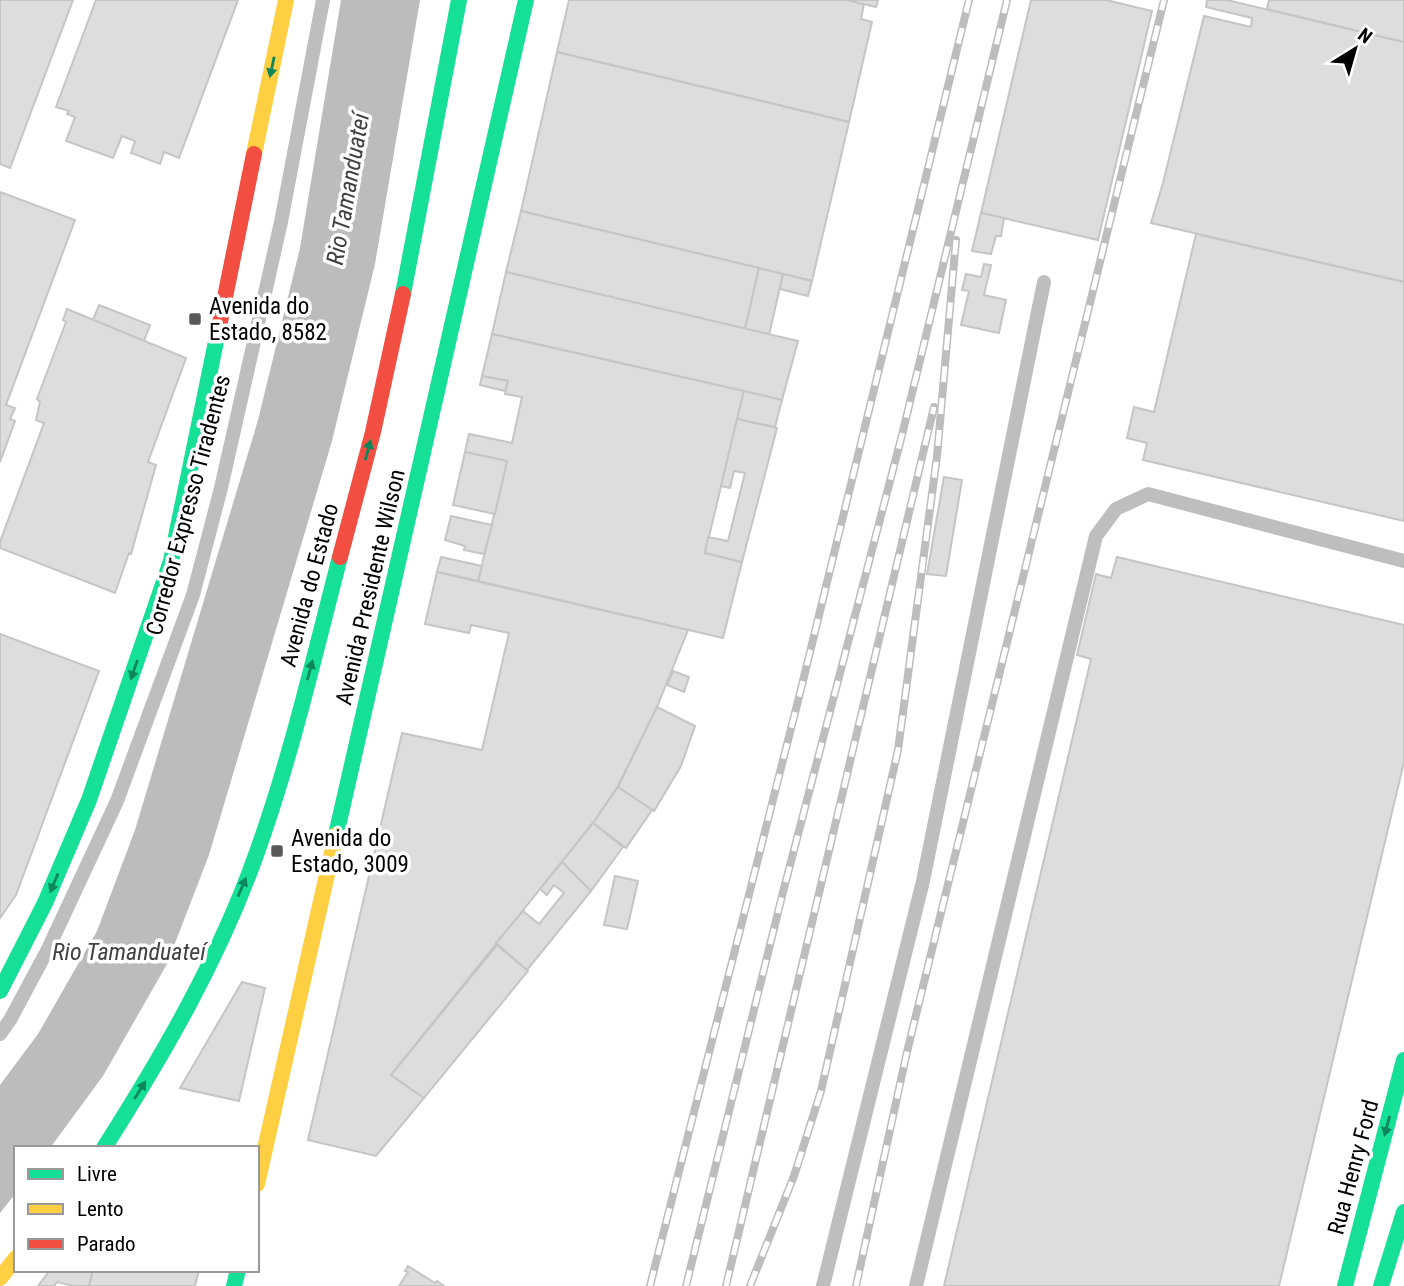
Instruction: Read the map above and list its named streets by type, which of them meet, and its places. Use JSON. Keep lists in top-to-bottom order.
{
  "streets": {
    "main road": ["Avenida do Estado", "Avenida Presidente Wilson", "Rua Henry Ford"],
    "lane": ["Corredor Expresso Tiradentes"]
  },
  "one_way": ["Avenida do Estado"],
  "water": ["Rio Tamanduateí"],
  "places": {
    "transit": ["Avenida do Estado, 8582", "Avenida do Estado, 3009"]
  },
  "legend": ["Livre", "Lento", "Parado"],
  "north": "top right"
}
